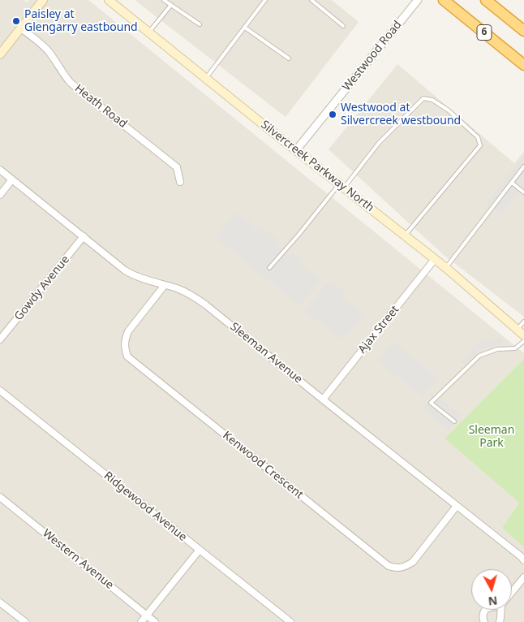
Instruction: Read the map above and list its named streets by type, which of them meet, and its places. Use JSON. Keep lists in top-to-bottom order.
{
  "streets": {
    "highway": ["6"],
    "main road": ["Silvercreek Parkway North"],
    "street": [
      "Westwood Road",
      "Heath Road",
      "Gowdy Avenue",
      "Ajax Street",
      "Sleeman Avenue",
      "Kenwood Crescent",
      "Ridgewood Avenue",
      "Western Avenue"
    ]
  },
  "crossings": [
    ["Westwood Road", "Silvercreek Parkway North"],
    ["Silvercreek Parkway North", "Ajax Street"],
    ["Gowdy Avenue", "Sleeman Avenue"],
    ["Ajax Street", "Sleeman Avenue"],
    ["Sleeman Avenue", "Kenwood Crescent"]
  ],
  "parks": ["Sleeman Park"],
  "places": ["Paisley at Glengarry eastbound", "Westwood at Silvercreek westbound"],
  "north": "bottom"
}
